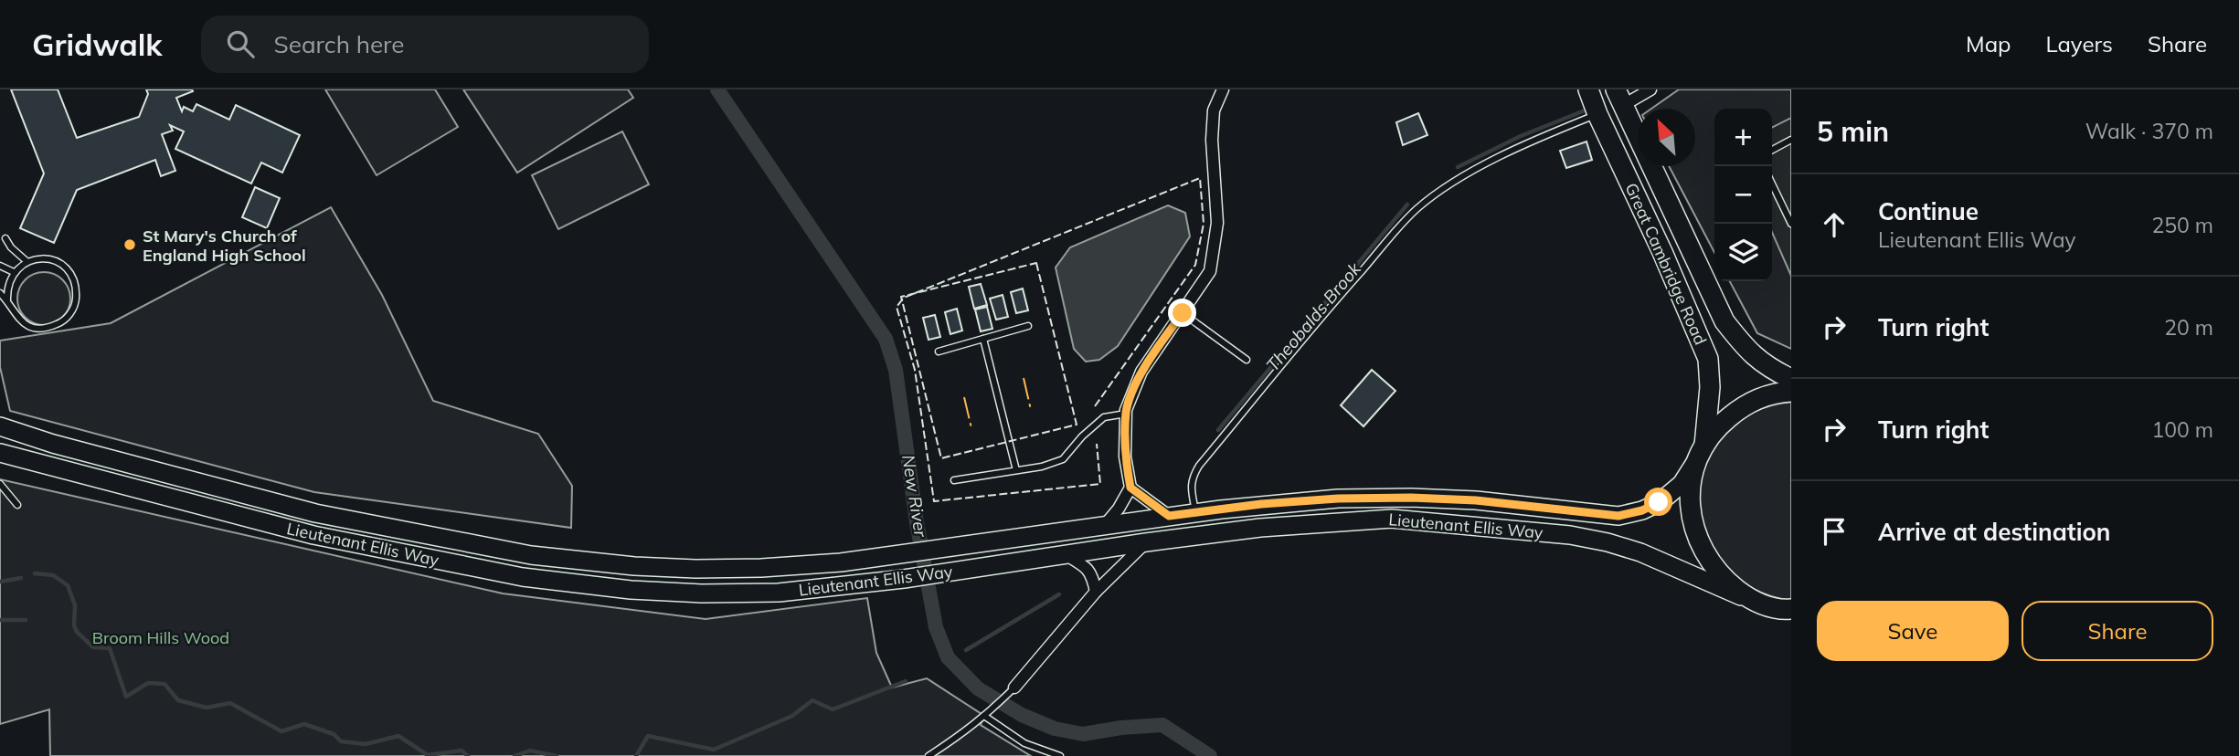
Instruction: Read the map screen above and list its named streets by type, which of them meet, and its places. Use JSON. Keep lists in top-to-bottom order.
{
  "streets": {
    "highway": ["Great Cambridge Road"],
    "main road": ["Lieutenant Ellis Way"]
  },
  "crossings": [
    ["Great Cambridge Road", "Lieutenant Ellis Way"]
  ],
  "water": ["Theobalds Brook", "New River"],
  "parks": ["Broom Hills Wood"],
  "places": ["St Mary's Church of England High School"],
  "north": "top left",
  "page": {
    "header": "Gridwalk",
    "search": "Search here",
    "nav": ["Map", "Layers", "Share"],
    "heading": ["5 min", "Walk · 370 m"],
    "map_buttons": ["+", "−"],
    "list": [
      ["Continue", "Lieutenant Ellis Way", "250 m"],
      ["Turn right", "20 m"],
      ["Turn right", "100 m"],
      "Arrive at destination"
    ],
    "buttons": ["Save", "Share"]
  }
}
